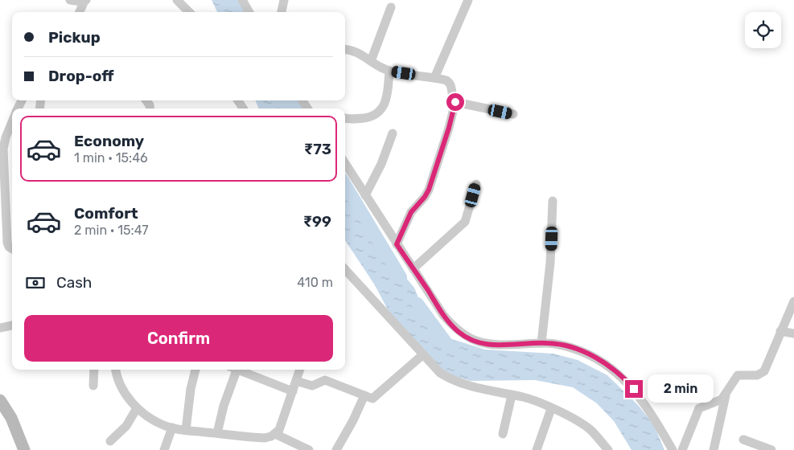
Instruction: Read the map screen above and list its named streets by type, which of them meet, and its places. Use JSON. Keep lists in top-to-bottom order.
{
  "page": {
    "banner": ["Pickup", "Drop-off"],
    "list": [
      {
        "name": "Economy",
        "note": "1 min · 15:46",
        "value": "₹73"
      },
      {
        "name": "Comfort",
        "note": "2 min · 15:47",
        "value": "₹99"
      }
    ],
    "pay": ["Cash", "410 m"],
    "buttons": "Confirm",
    "bubble": "2 min"
  }
}
